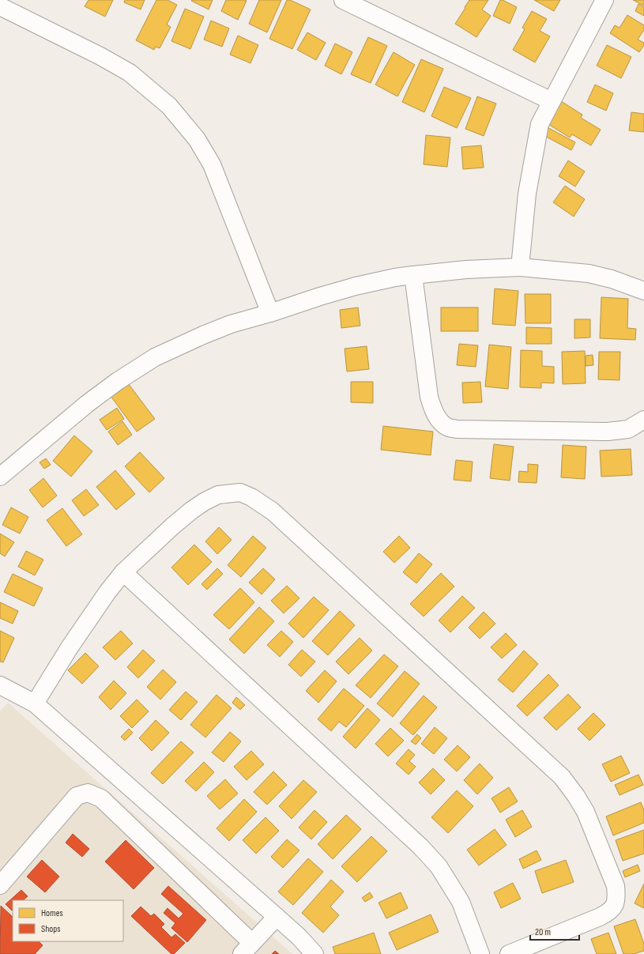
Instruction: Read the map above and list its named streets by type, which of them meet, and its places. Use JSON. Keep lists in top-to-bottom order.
{
  "legend": ["Homes", "Shops"],
  "scale_bar": "20 m"
}
